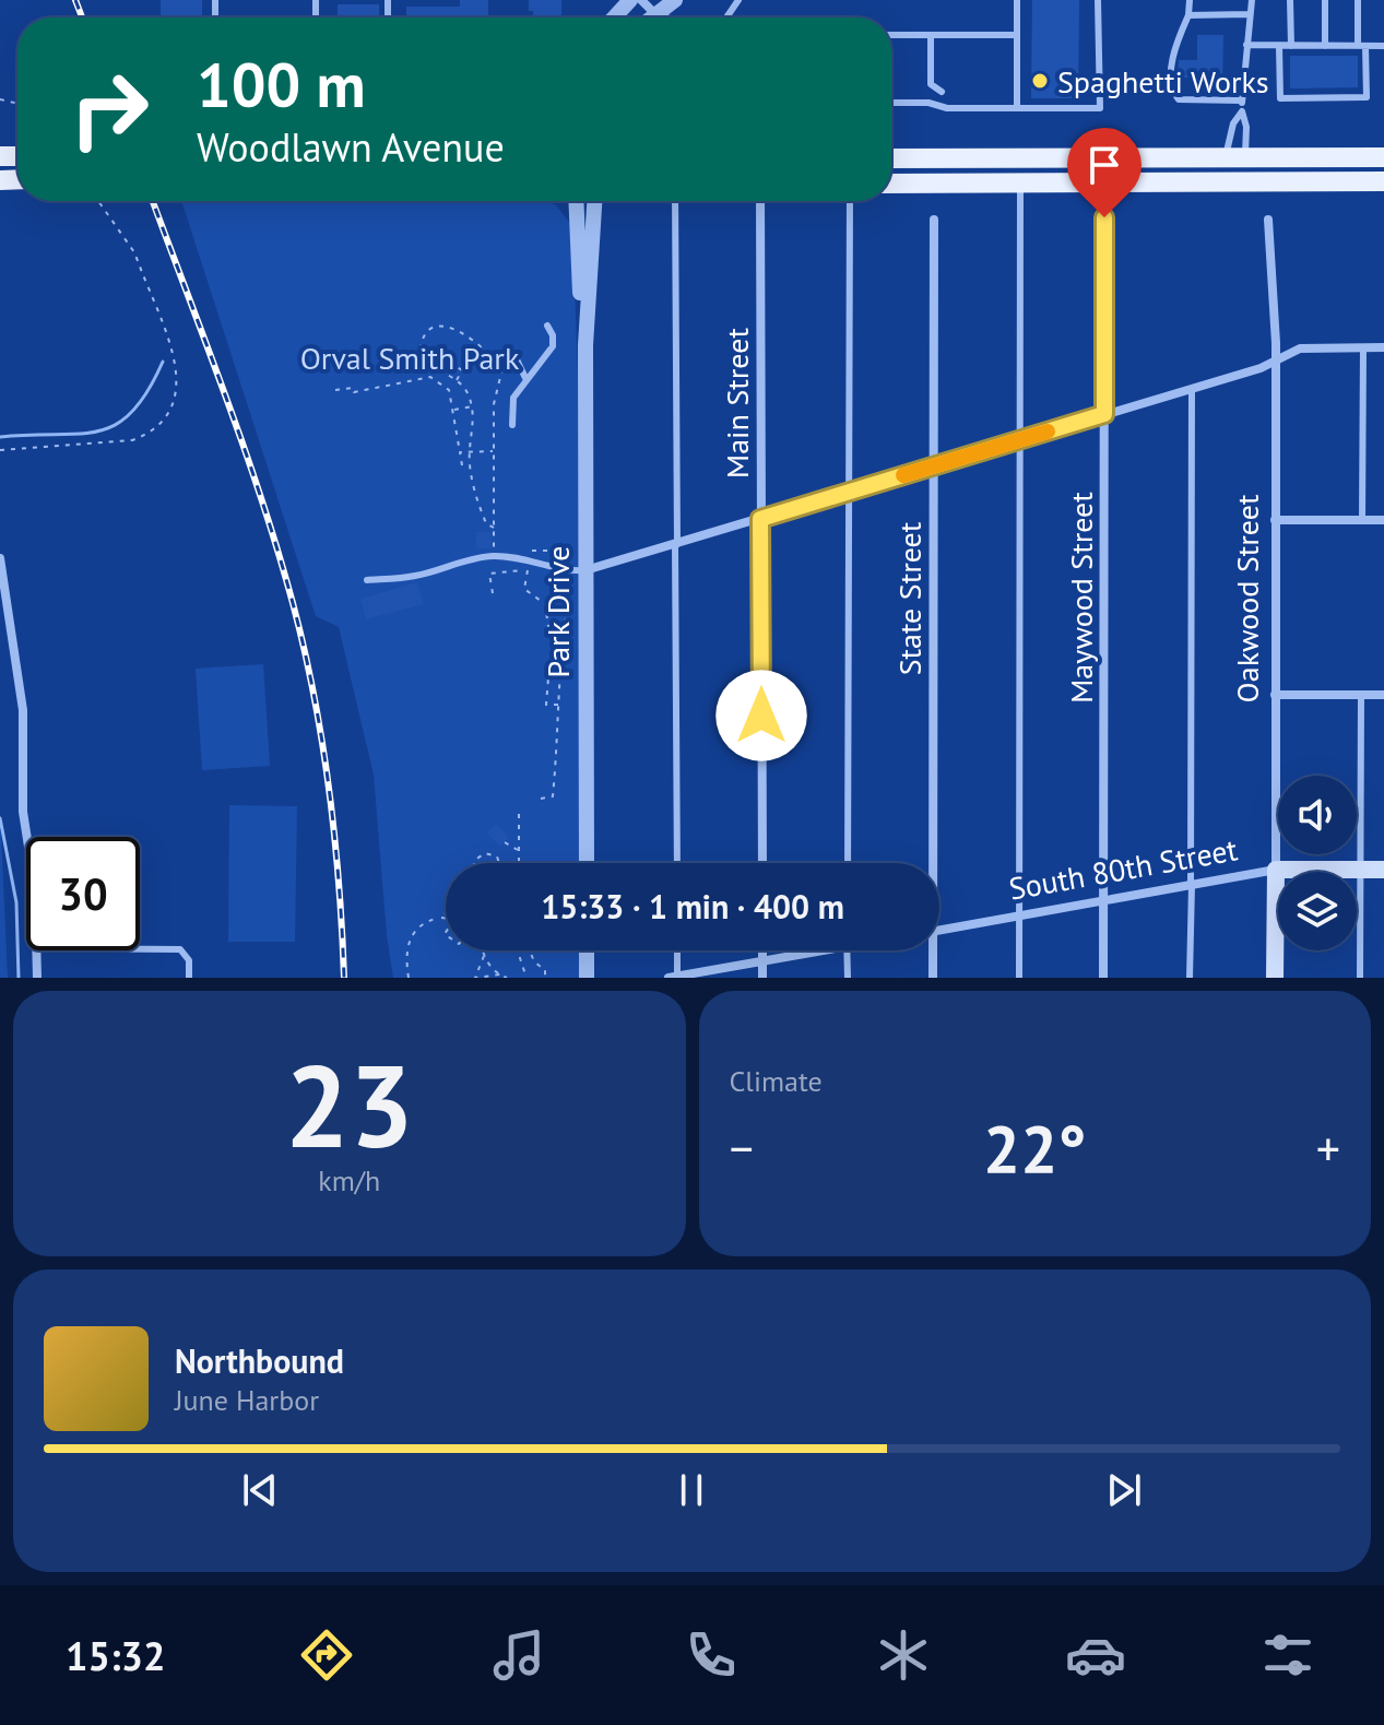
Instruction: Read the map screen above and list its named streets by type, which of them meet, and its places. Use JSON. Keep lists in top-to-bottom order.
{
  "streets": {
    "main road": ["Oakwood Street", "South 80th Street"],
    "street": [
      "Main Street",
      "Maywood Street",
      "State Street",
      "Park Drive"
    ]
  },
  "crossings": [
    ["Maywood Street", "South 80th Street"],
    ["Oakwood Street", "South 80th Street"]
  ],
  "parks": ["Orval Smith Park"],
  "places": ["Spaghetti Works"],
  "page": {
    "turn": ["100 m", "Woodlawn Avenue"],
    "limit": "30",
    "trip": "15:33 · 1 min · 400 m",
    "tile": [
      ["23", "km/h"],
      "Climate"
    ],
    "heat": ["−", "22°", "+"],
    "song": ["Northbound", "June Harbor"],
    "tabs": "15:32"
  }
}
